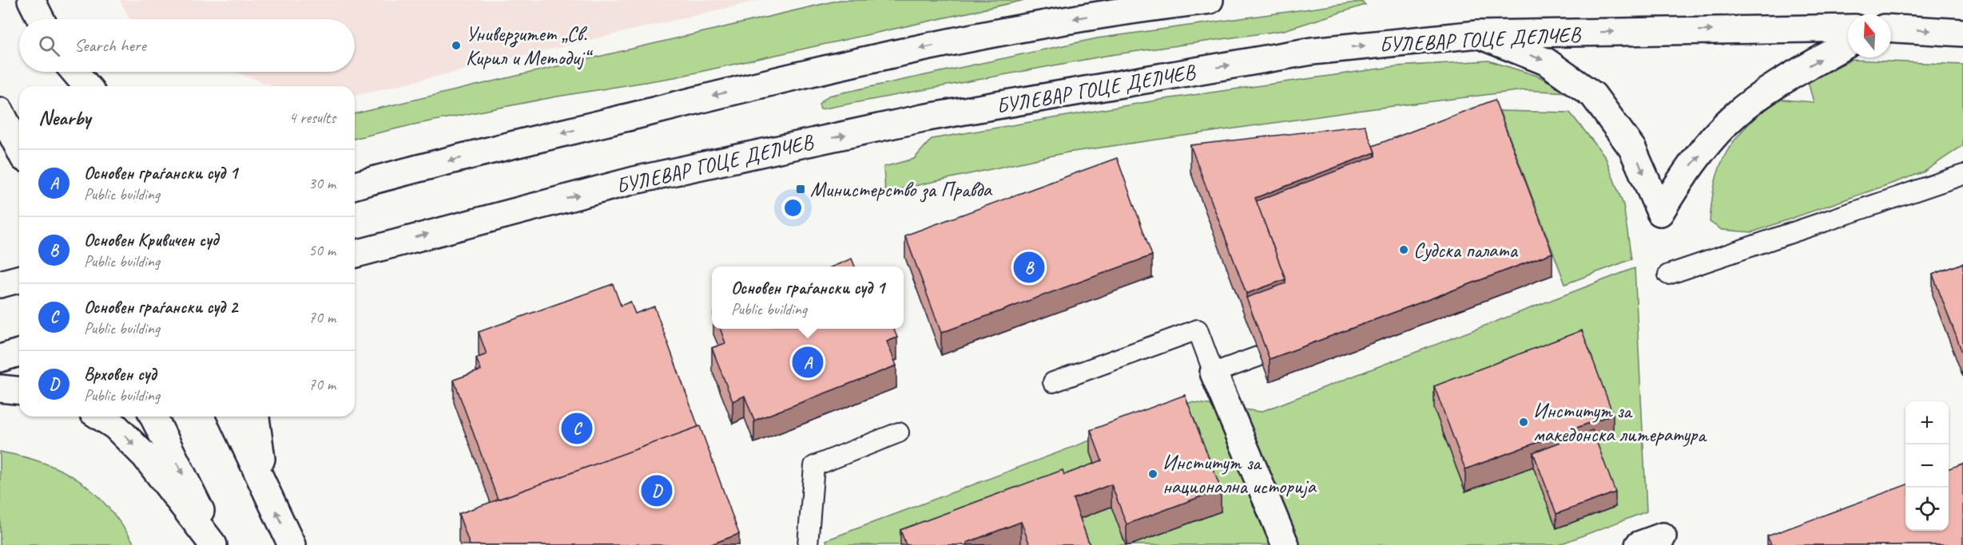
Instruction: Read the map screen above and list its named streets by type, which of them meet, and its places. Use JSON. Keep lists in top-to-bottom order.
{
  "streets": {
    "street": ["БУЛЕВАР ГОЦЕ ДЕЛЧЕВ"]
  },
  "places": {
    "other": [
      "Универзитет „Св. Кирил и Методиј“",
      "Судска палата",
      "Институт за македонска литература",
      "Институт за национална историја"
    ],
    "transit": ["Министерство за Правда"]
  },
  "north": "top",
  "page": {
    "search": "Search here",
    "heading": ["Nearby", "4 results"],
    "list": [
      {
        "mark": "A",
        "name": "Основен граѓански суд 1",
        "note": "Public building",
        "value": "30 m"
      },
      {
        "mark": "B",
        "name": "Основен Кривичен суд",
        "note": "Public building",
        "value": "50 m"
      },
      {
        "mark": "C",
        "name": "Основен граѓански суд 2",
        "note": "Public building",
        "value": "70 m"
      },
      {
        "mark": "D",
        "name": "Врховен суд",
        "note": "Public building",
        "value": "70 m"
      }
    ],
    "pins": [
      "B",
      "A",
      "C",
      "D"
    ],
    "popup": ["Основен граѓански суд 1", "Public building"],
    "map_buttons": ["+", "−"]
  }
}
